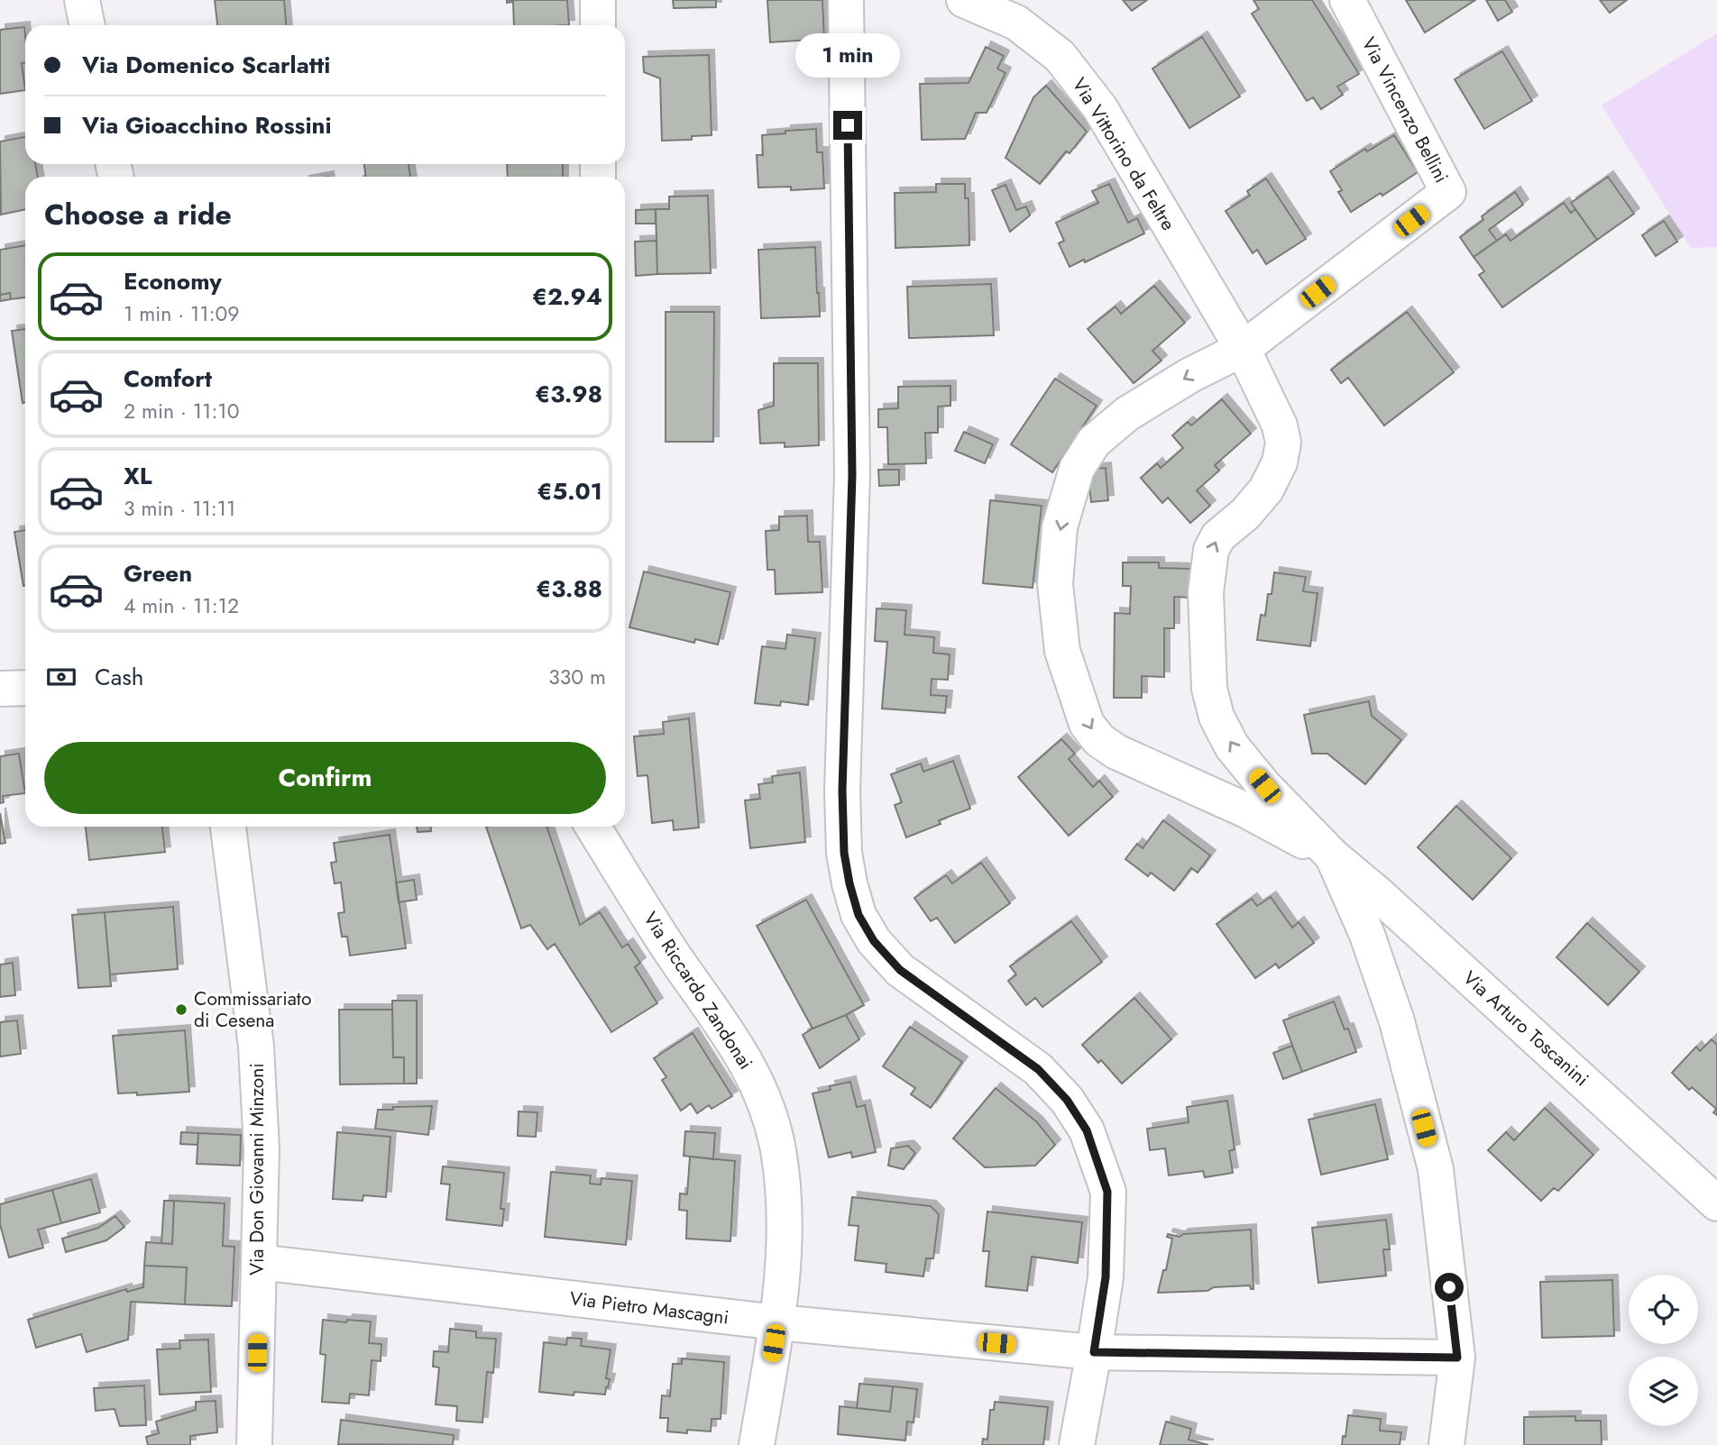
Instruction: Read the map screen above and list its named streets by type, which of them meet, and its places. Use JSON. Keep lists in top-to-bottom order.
{
  "streets": {
    "street": [
      "Via Vincenzo Bellini",
      "Via Vittorino da Feltre",
      "Via Riccardo Zandonai",
      "Via Arturo Toscanini",
      "Via Don Giovanni Minzoni",
      "Via Pietro Mascagni"
    ]
  },
  "crossings": [
    ["Via Vincenzo Bellini", "Via Vittorino da Feltre"],
    ["Via Vittorino da Feltre", "Via Arturo Toscanini"],
    ["Via Riccardo Zandonai", "Via Pietro Mascagni"],
    ["Via Don Giovanni Minzoni", "Via Pietro Mascagni"]
  ],
  "one_way": ["Via Vittorino da Feltre"],
  "places": ["Commissariato di Cesena"],
  "page": {
    "banner": ["Via Domenico Scarlatti", "Via Gioacchino Rossini"],
    "bubble": "1 min",
    "heading": "Choose a ride",
    "list": [
      {
        "name": "Economy",
        "note": "1 min · 11:09",
        "value": "€2.94"
      },
      {
        "name": "Comfort",
        "note": "2 min · 11:10",
        "value": "€3.98"
      },
      {
        "name": "XL",
        "note": "3 min · 11:11",
        "value": "€5.01"
      },
      {
        "name": "Green",
        "note": "4 min · 11:12",
        "value": "€3.88"
      }
    ],
    "pay": ["Cash", "330 m"],
    "buttons": "Confirm"
  }
}
